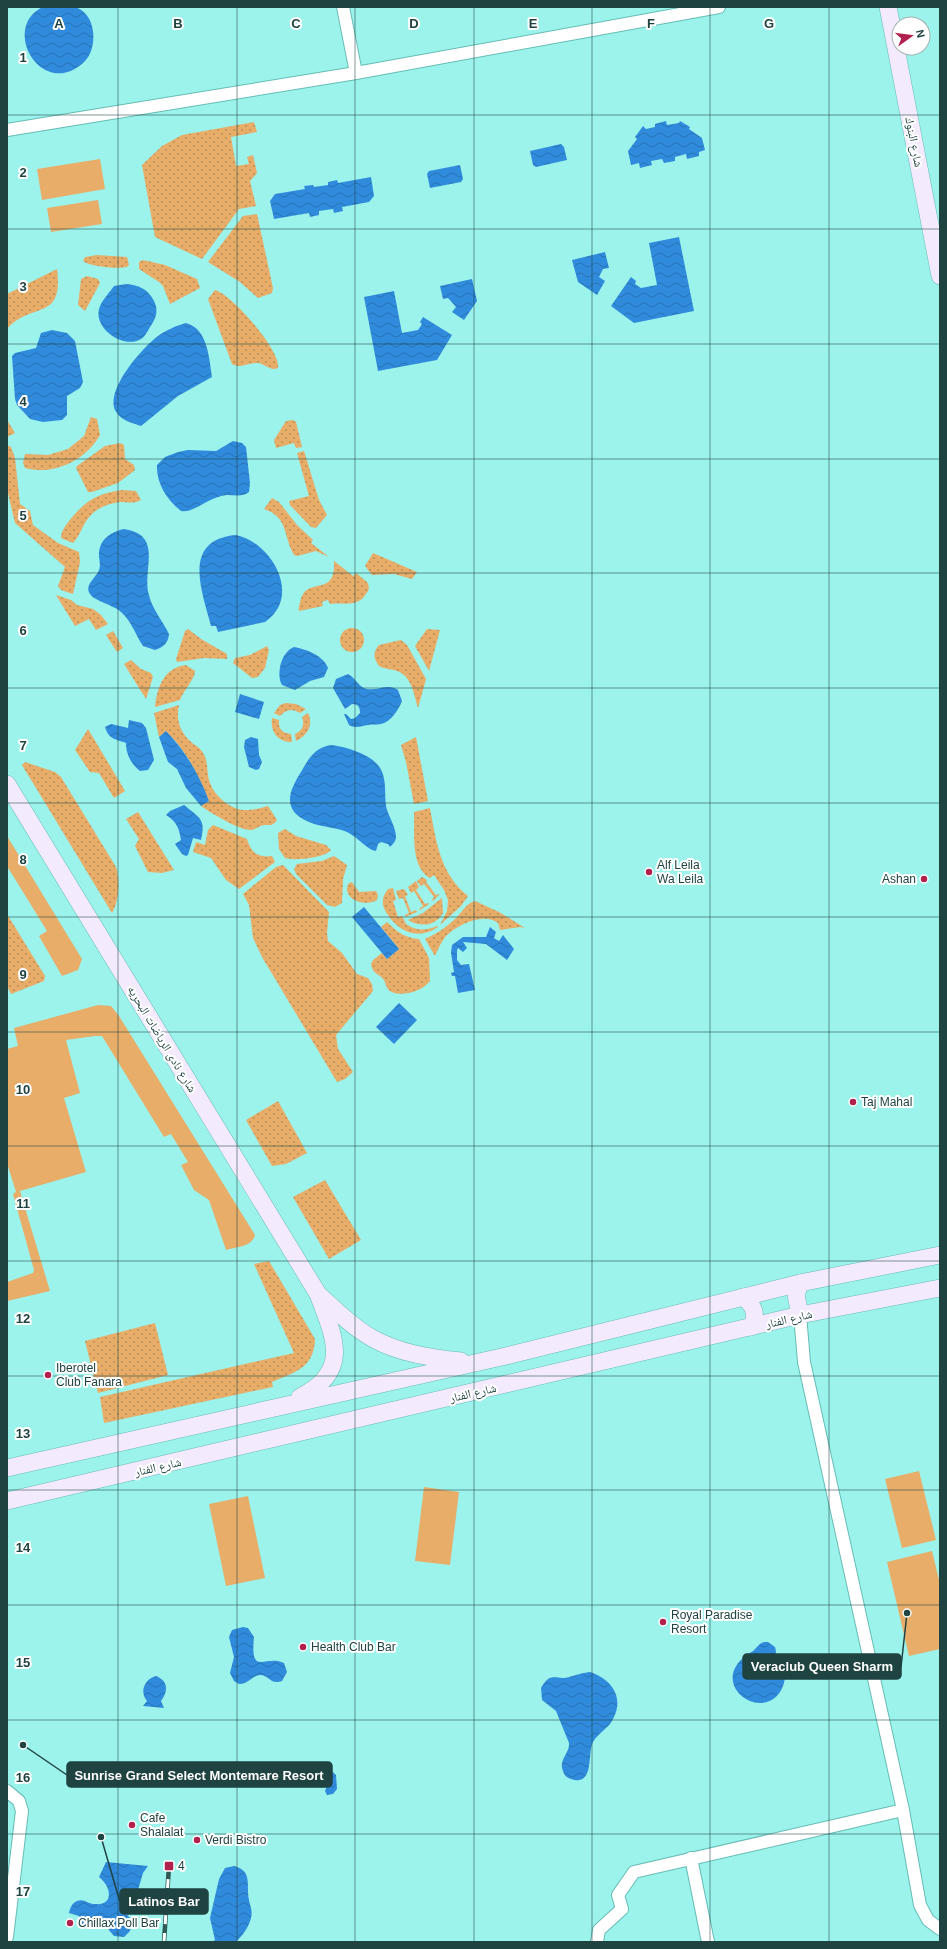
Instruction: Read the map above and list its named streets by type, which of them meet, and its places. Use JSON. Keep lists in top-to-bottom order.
{
  "streets": {
    "main road": ["شارع البنوك", "شارع نادى الرياضات البحريه", "شارع الفنار"]
  },
  "places": {
    "other": [
      "Alf Leila Wa Leila",
      "Ashan",
      "Taj Mahal",
      "Iberotel Club Fanara",
      "Veraclub Queen Sharm",
      "Royal Paradise Resort",
      "Health Club Bar",
      "Sunrise Grand Select Montemare Resort",
      "Cafe Shalalat",
      "Latinos Bar",
      "Verdi Bistro",
      "Chillax Poll Bar"
    ],
    "transit": ["4"]
  },
  "north": "right",
  "grid": {
    "columns": [
      "A",
      "B",
      "C",
      "D",
      "E",
      "F",
      "G"
    ],
    "rows": [
      "1",
      "2",
      "3",
      "4",
      "5",
      "6",
      "7",
      "8",
      "9",
      "10",
      "11",
      "12",
      "13",
      "14",
      "15",
      "16",
      "17"
    ]
  }
}
